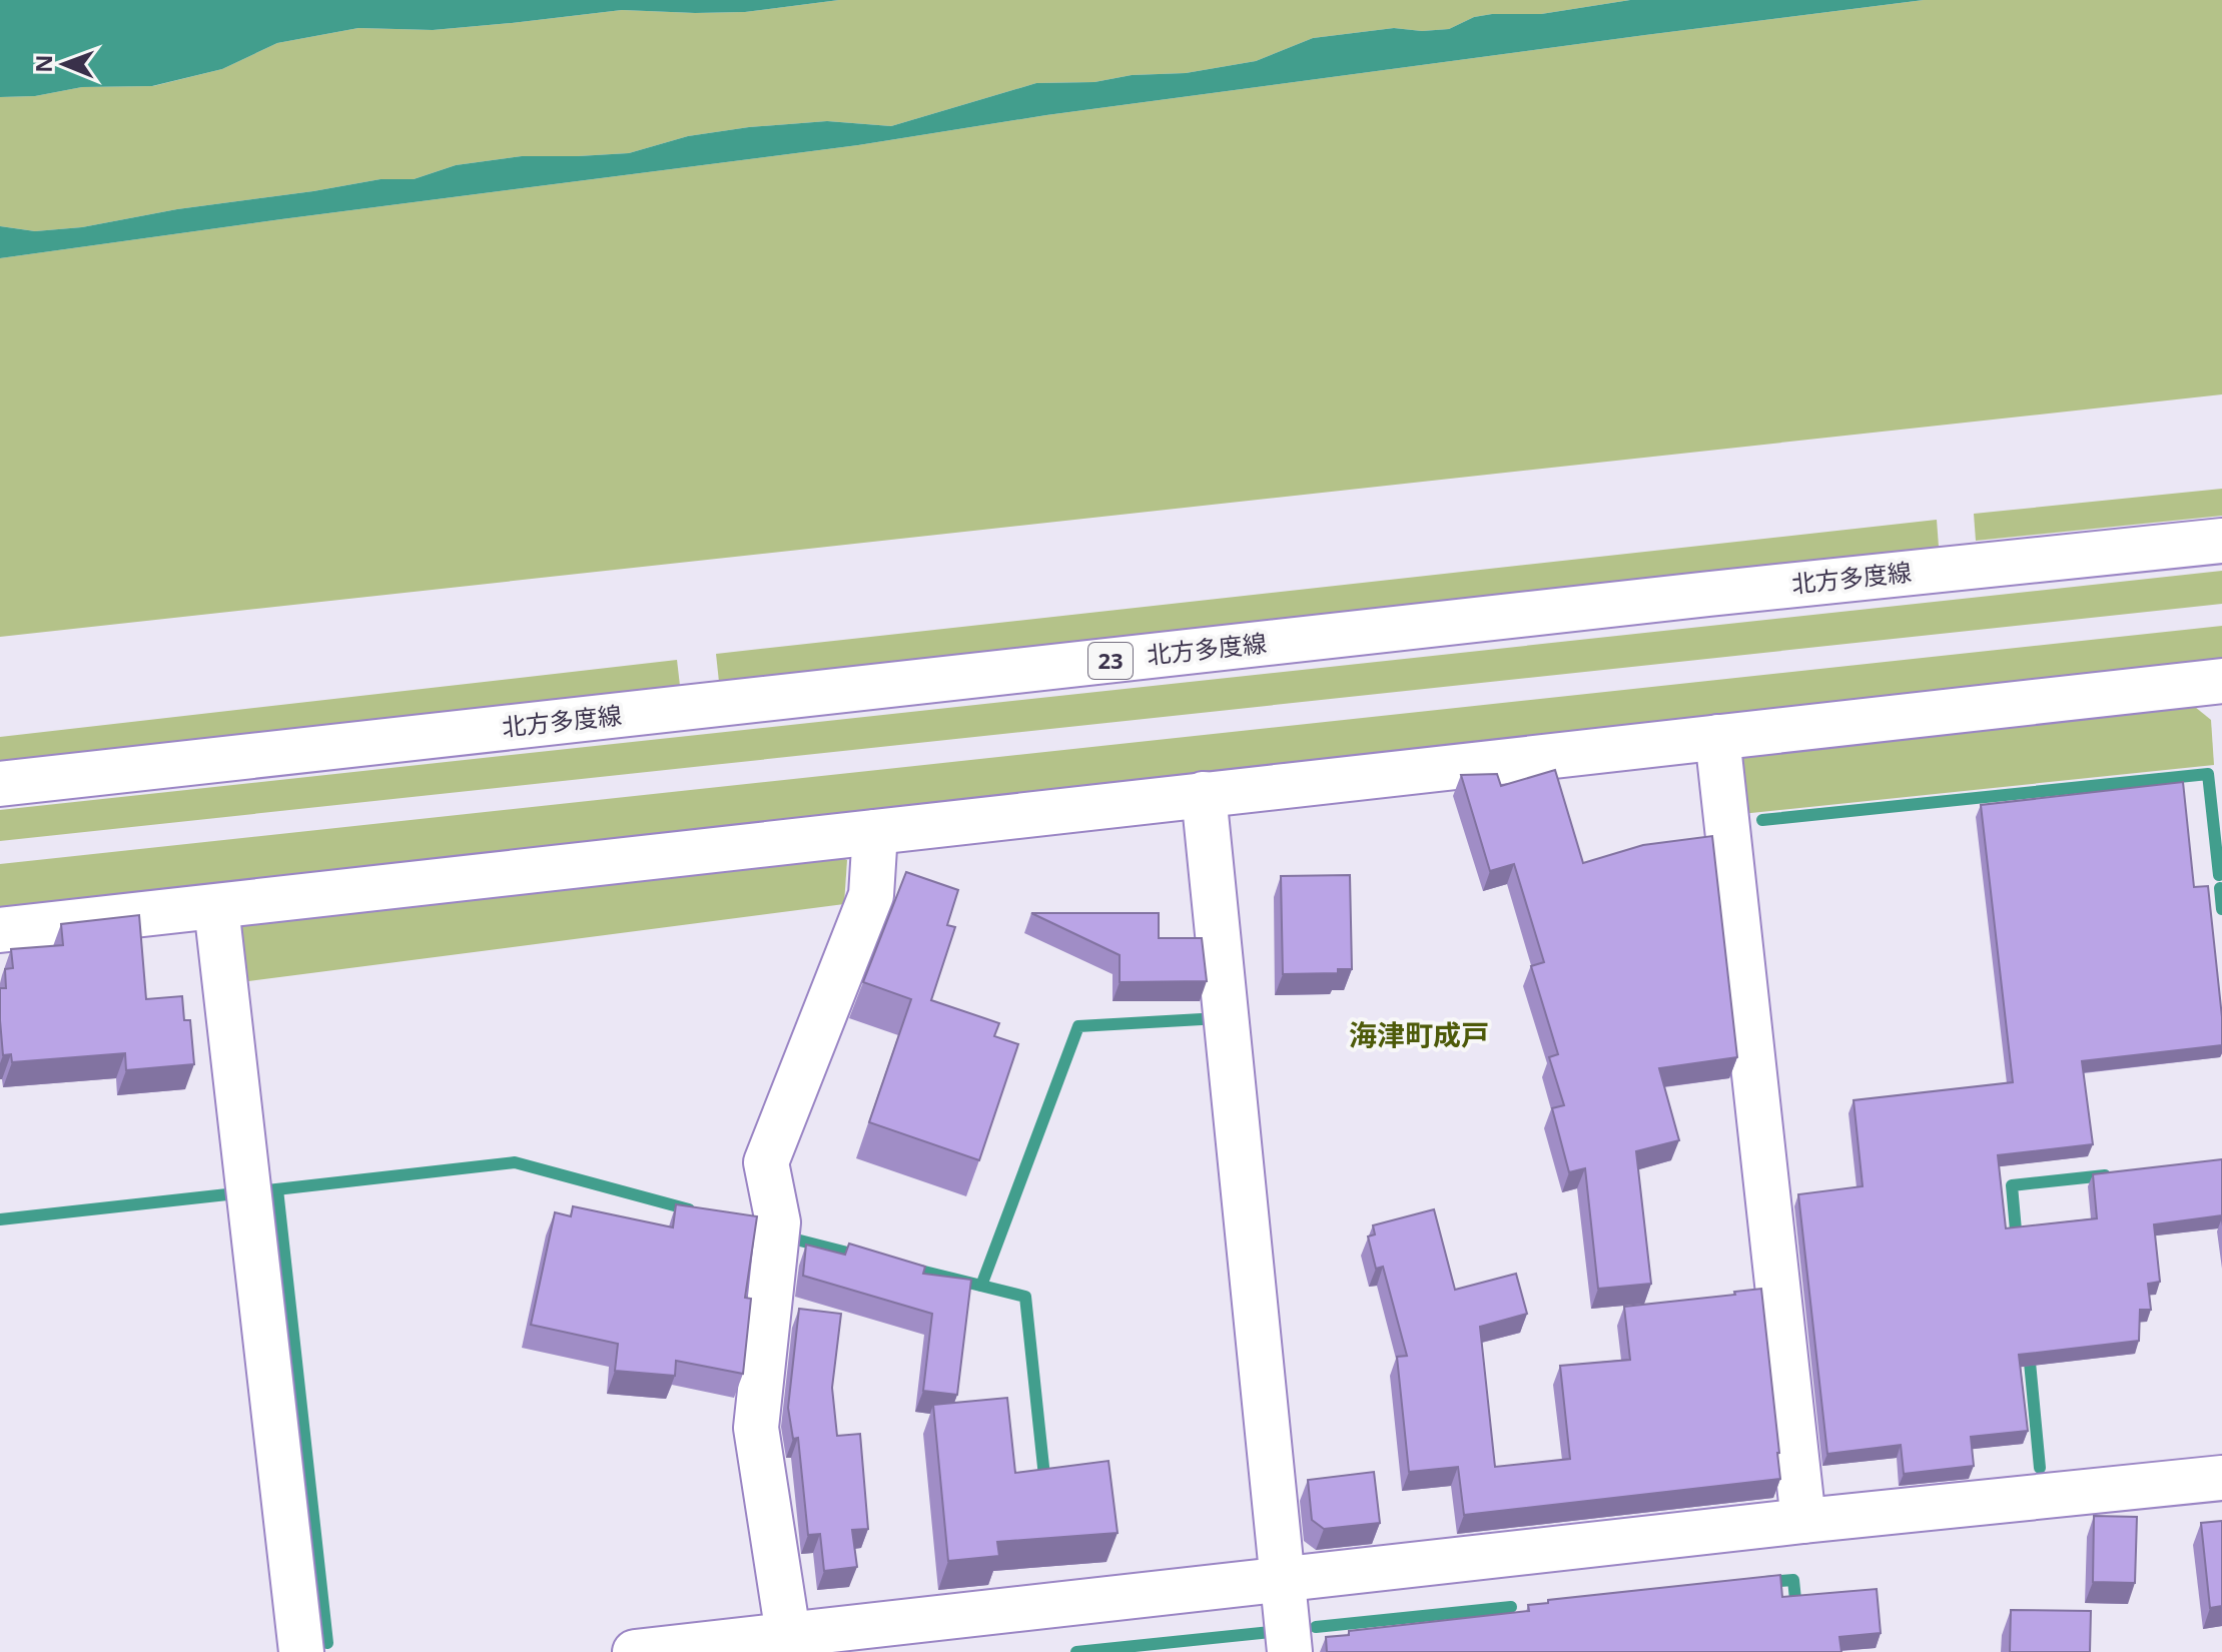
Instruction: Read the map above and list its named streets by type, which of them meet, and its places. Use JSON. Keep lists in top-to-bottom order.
{
  "streets": {
    "street": ["北方多度線", "23"]
  },
  "districts": ["海津町成戸"],
  "north": "left"
}
